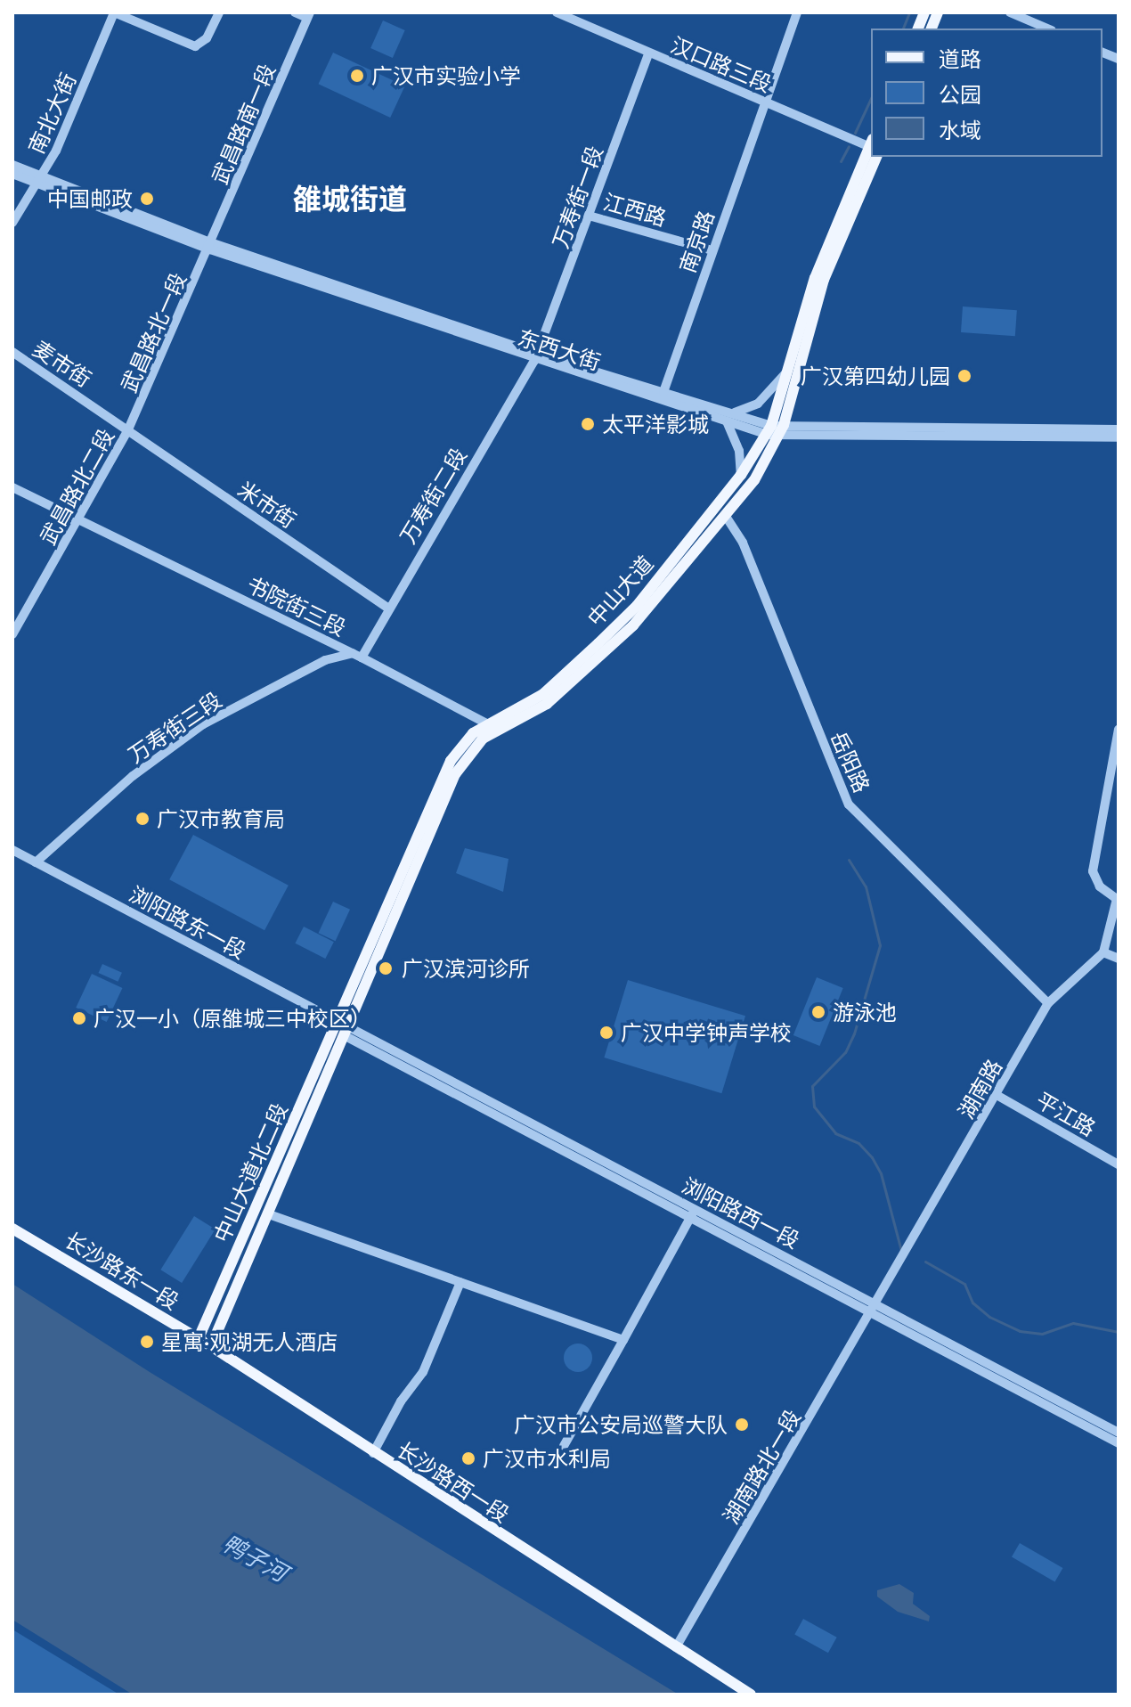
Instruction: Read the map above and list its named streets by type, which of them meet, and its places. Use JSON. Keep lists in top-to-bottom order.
{
  "streets": {
    "main road": [
      "中山大道",
      "中山大道北二段",
      "长沙路东一段",
      "长沙路西一段"
    ],
    "street": [
      "汉口路三段",
      "南北大街",
      "武昌路南一段",
      "万寿街一段",
      "江西路",
      "南京路",
      "武昌路北一段",
      "东西大街",
      "麦市街",
      "武昌路北二段",
      "万寿街二段",
      "米市街",
      "书院街三段",
      "万寿街三段",
      "岳阳路",
      "浏阳路东一段",
      "湖南路",
      "平江路",
      "浏阳路西一段",
      "湖南路北一段"
    ]
  },
  "crossings": [
    ["汉口路三段", "万寿街一段"],
    ["汉口路三段", "南京路"],
    ["南北大街", "东西大街"],
    ["武昌路南一段", "武昌路北一段"],
    ["武昌路南一段", "东西大街"],
    ["万寿街一段", "江西路"],
    ["万寿街一段", "东西大街"],
    ["万寿街一段", "万寿街二段"],
    ["江西路", "南京路"],
    ["南京路", "东西大街"],
    ["武昌路北一段", "东西大街"],
    ["武昌路北一段", "麦市街"],
    ["武昌路北一段", "武昌路北二段"],
    ["武昌路北一段", "米市街"],
    ["东西大街", "万寿街二段"],
    ["东西大街", "中山大道"],
    ["麦市街", "武昌路北二段"],
    ["麦市街", "米市街"],
    ["武昌路北二段", "米市街"],
    ["武昌路北二段", "书院街三段"],
    ["万寿街二段", "米市街"],
    ["万寿街二段", "书院街三段"],
    ["万寿街二段", "万寿街三段"],
    ["中山大道", "书院街三段"],
    ["中山大道", "岳阳路"],
    ["中山大道", "浏阳路东一段"],
    ["中山大道", "中山大道北二段"],
    ["中山大道", "浏阳路西一段"],
    ["书院街三段", "万寿街三段"],
    ["万寿街三段", "浏阳路东一段"],
    ["岳阳路", "湖南路"],
    ["浏阳路东一段", "中山大道北二段"],
    ["浏阳路东一段", "浏阳路西一段"],
    ["湖南路", "平江路"],
    ["湖南路", "浏阳路西一段"],
    ["湖南路", "湖南路北一段"],
    ["中山大道北二段", "浏阳路西一段"],
    ["中山大道北二段", "长沙路东一段"],
    ["中山大道北二段", "长沙路西一段"],
    ["浏阳路西一段", "湖南路北一段"],
    ["长沙路东一段", "长沙路西一段"],
    ["湖南路北一段", "长沙路西一段"]
  ],
  "districts": ["雒城街道"],
  "water": ["鸭子河"],
  "places": [
    "广汉市实验小学",
    "中国邮政",
    "广汉第四幼儿园",
    "太平洋影城",
    "广汉市教育局",
    "广汉滨河诊所",
    "游泳池",
    "广汉一小（原雒城三中校区）",
    "广汉中学钟声学校",
    "星寓·观湖无人酒店",
    "广汉市公安局巡警大队",
    "广汉市水利局"
  ],
  "legend": ["道路", "公园", "水域"]
}
